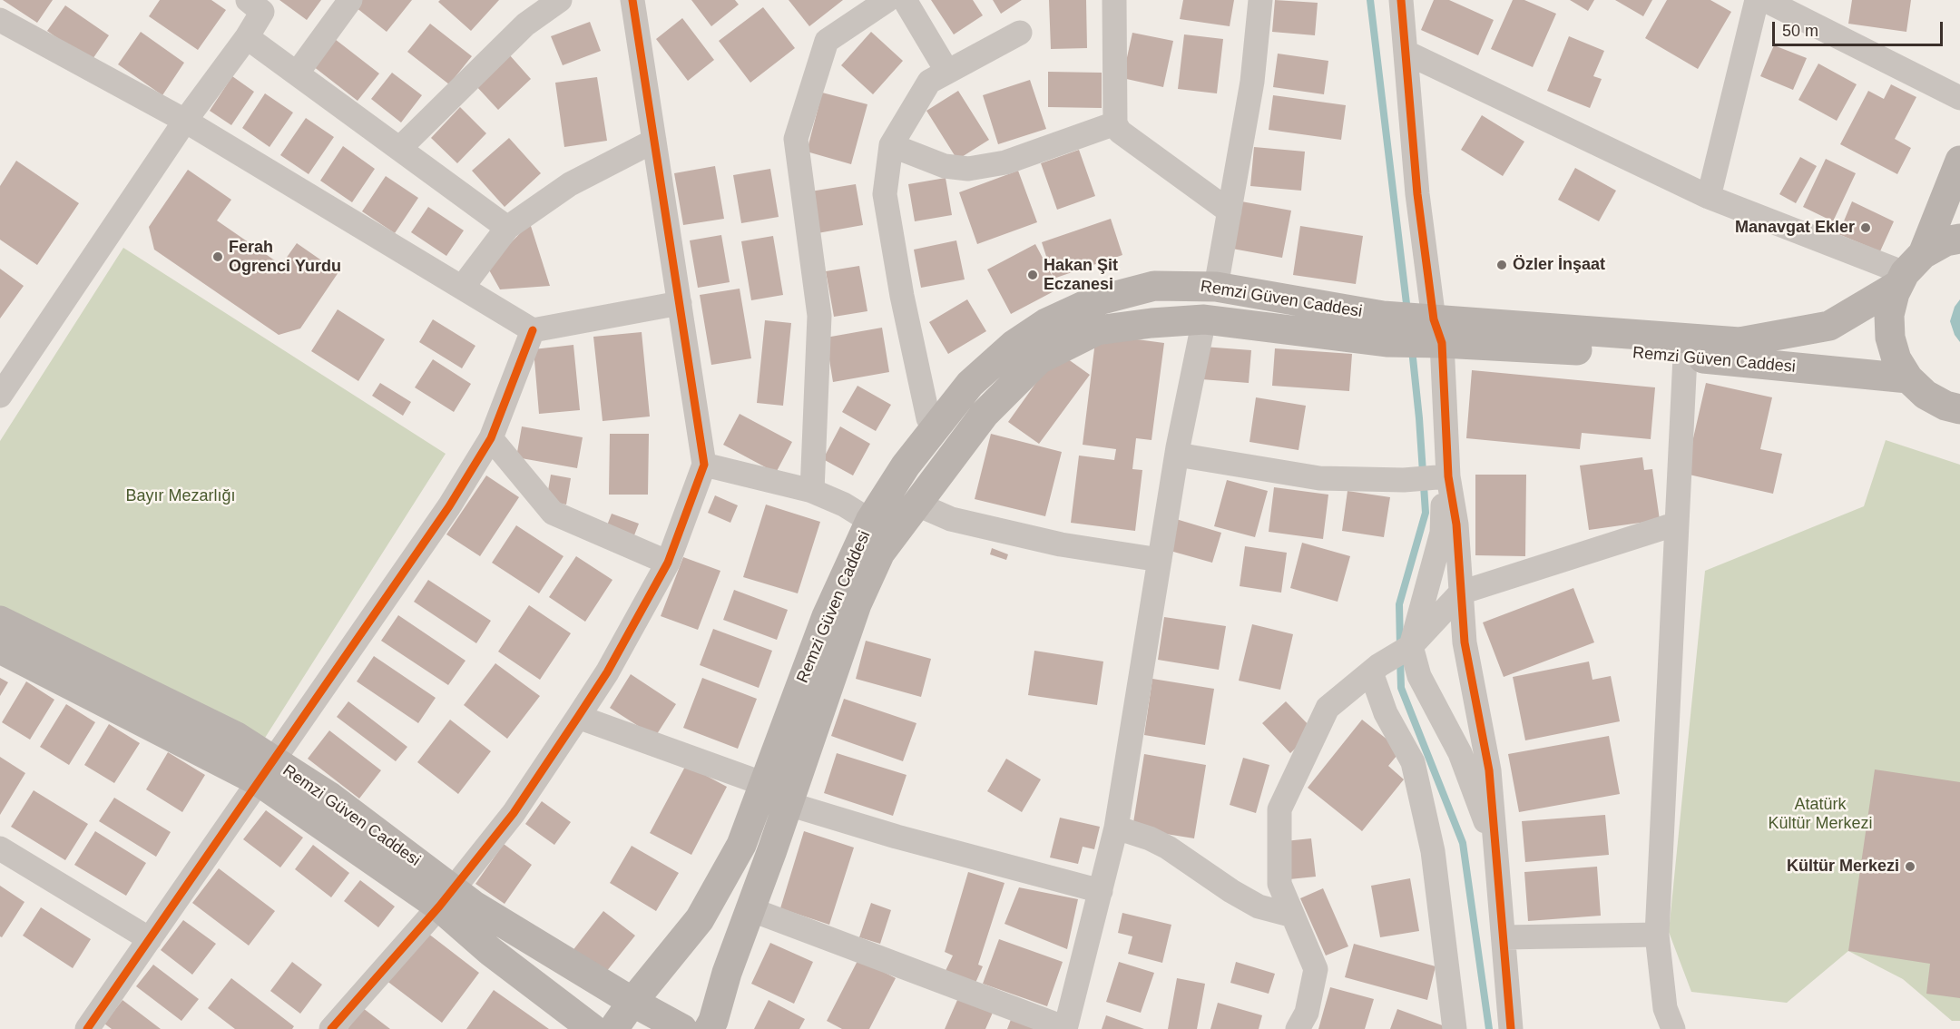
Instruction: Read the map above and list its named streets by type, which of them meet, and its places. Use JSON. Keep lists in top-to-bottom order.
{
  "streets": {
    "main road": ["Remzi Güven Caddesi"]
  },
  "parks": ["Bayır Mezarlığı", "Atatürk Kültür Merkezi"],
  "places": [
    "Manavgat Ekler",
    "Ferah Ogrenci Yurdu",
    "Özler İnşaat",
    "Hakan Şit Eczanesi",
    "Kültür Merkezi"
  ],
  "scale_bar": "50 m"
}
